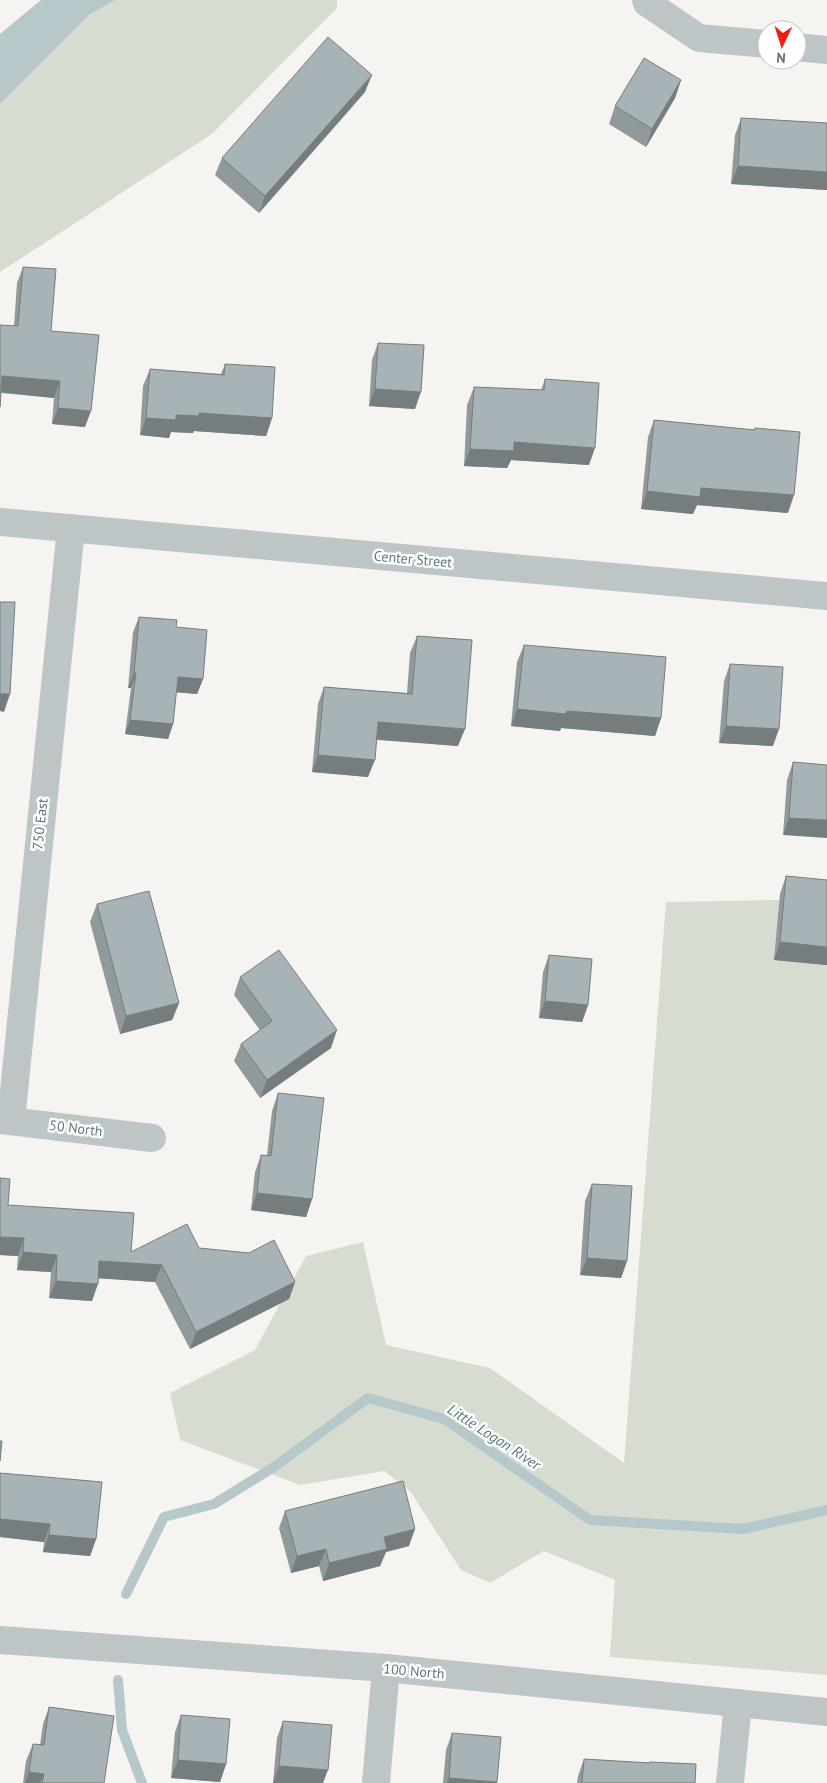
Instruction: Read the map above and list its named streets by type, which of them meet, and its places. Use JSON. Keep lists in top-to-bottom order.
{
  "streets": {
    "street": [
      "Center Street",
      "750 East",
      "50 North",
      "100 North"
    ]
  },
  "crossings": [
    ["Center Street", "750 East"],
    ["750 East", "50 North"]
  ],
  "water": ["Little Logan River"],
  "north": "bottom"
}
